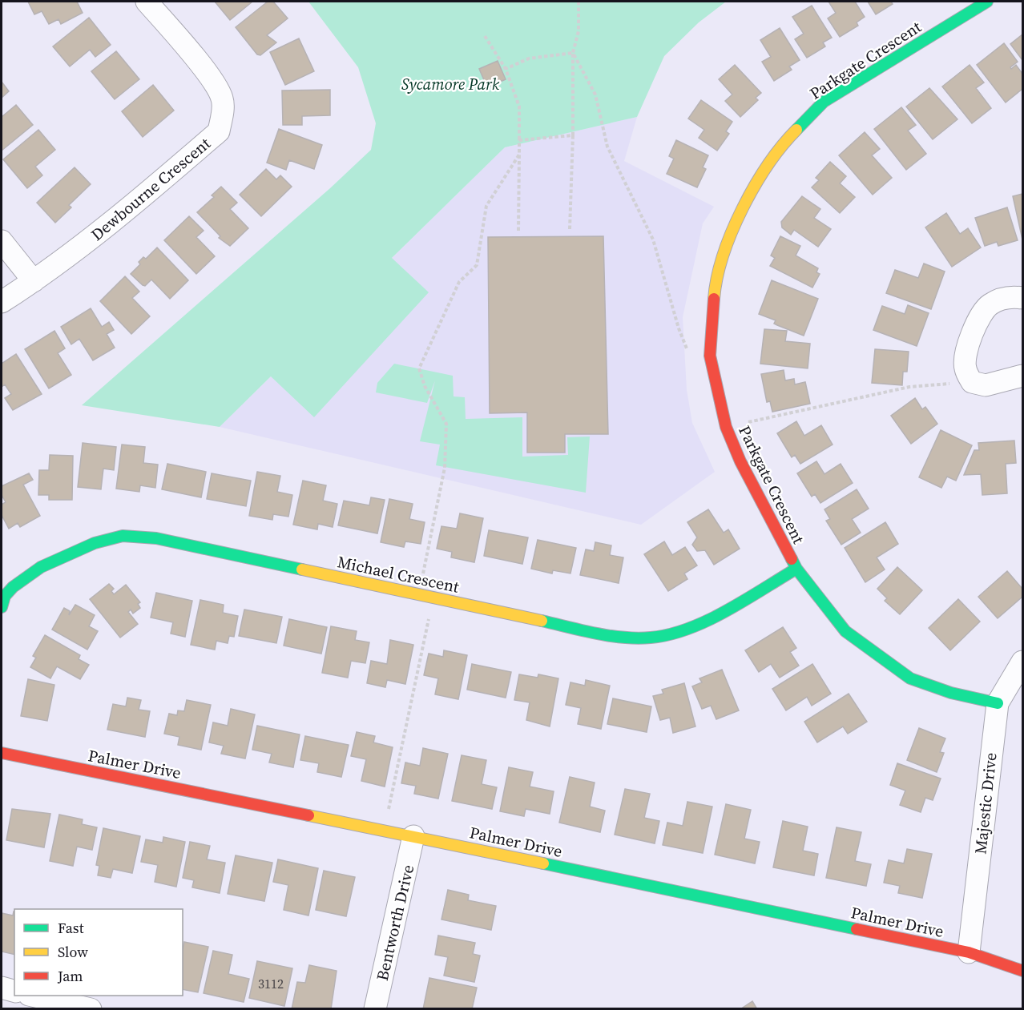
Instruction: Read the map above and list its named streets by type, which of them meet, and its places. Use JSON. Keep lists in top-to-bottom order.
{
  "streets": {
    "street": [
      "Parkgate Crescent",
      "Dewbourne Crescent",
      "Michael Crescent",
      "Palmer Drive",
      "Majestic Drive",
      "Bentworth Drive"
    ]
  },
  "crossings": [
    ["Parkgate Crescent", "Michael Crescent"],
    ["Parkgate Crescent", "Majestic Drive"],
    ["Palmer Drive", "Majestic Drive"],
    ["Palmer Drive", "Bentworth Drive"]
  ],
  "parks": ["Sycamore Park"],
  "house_numbers": ["3112"],
  "legend": ["Fast", "Slow", "Jam"]
}
